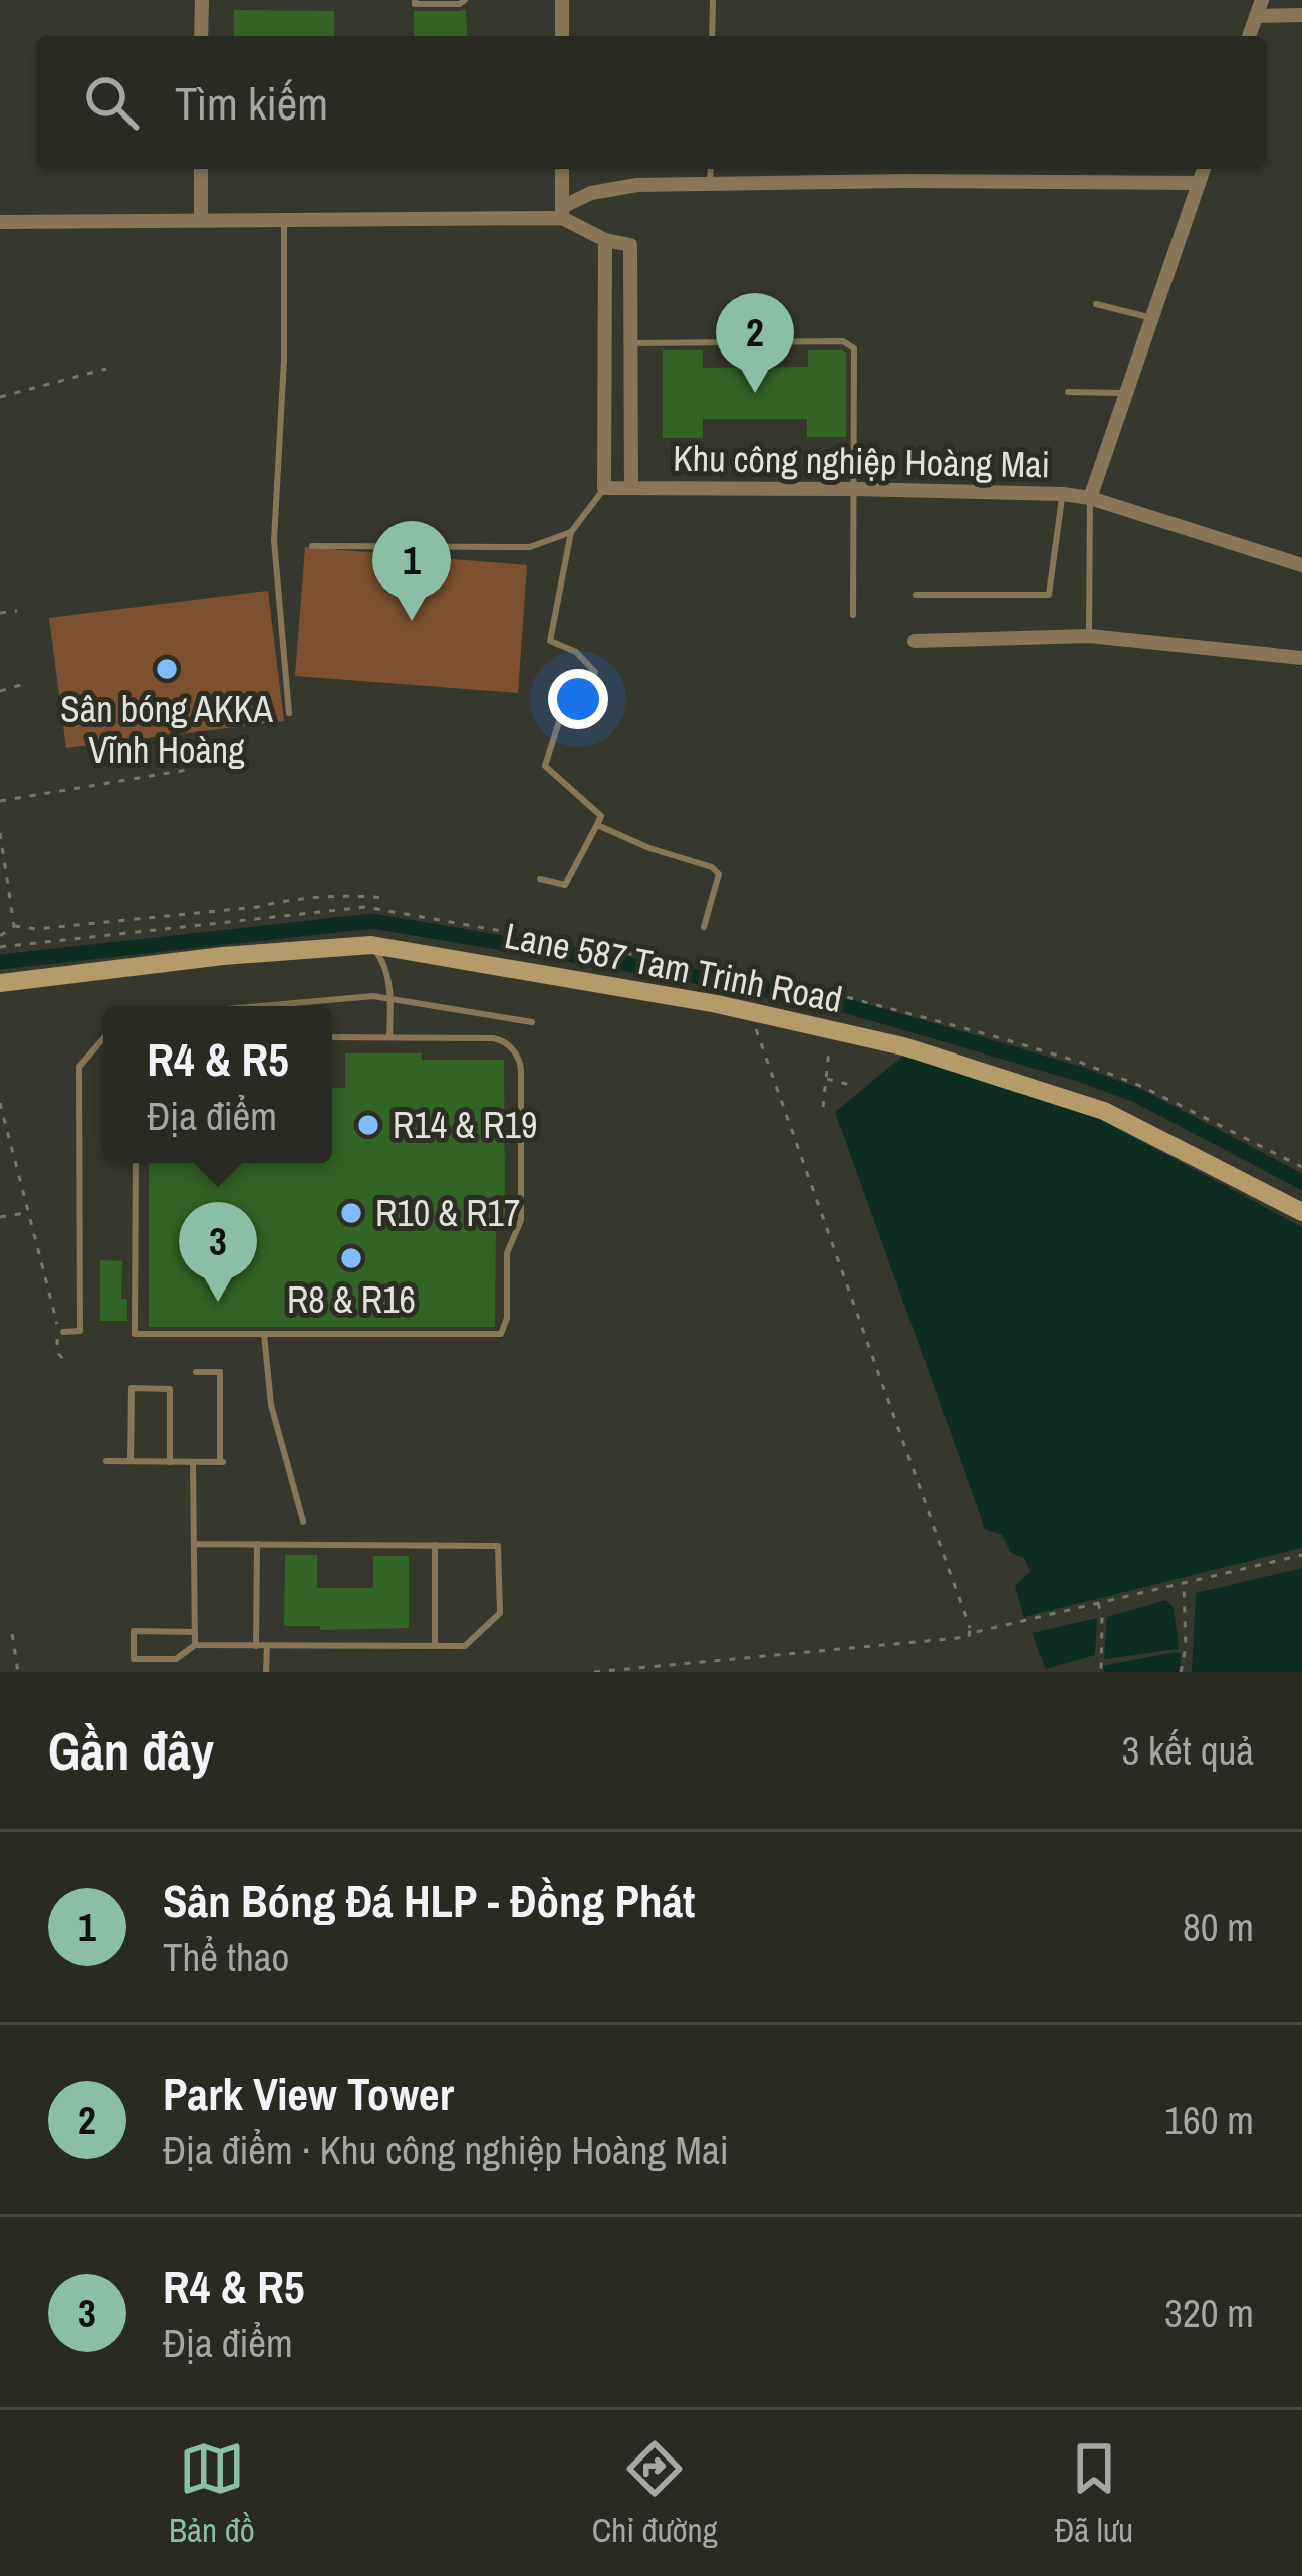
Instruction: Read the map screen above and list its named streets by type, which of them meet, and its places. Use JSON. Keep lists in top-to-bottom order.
{
  "streets": {
    "street": ["Khu công nghiệp Hoàng Mai", "Lane 587 Tam Trinh Road"]
  },
  "places": [
    "Sân bóng AKKA Vĩnh Hoàng",
    "R14 & R19",
    "R10 & R17",
    "R8 & R16"
  ],
  "page": {
    "search": "Tìm kiếm",
    "pins": ["2", "1", "3"],
    "popup": ["R4 & R5", "Địa điểm"],
    "heading": ["Gần đây", "3 kết quả"],
    "list": [
      {
        "mark": "1",
        "name": "Sân Bóng Đá HLP - Đồng Phát",
        "note": "Thể thao",
        "value": "80 m"
      },
      {
        "mark": "2",
        "name": "Park View Tower",
        "note": "Địa điểm · Khu công nghiệp Hoàng Mai",
        "value": "160 m"
      },
      {
        "mark": "3",
        "name": "R4 & R5",
        "note": "Địa điểm",
        "value": "320 m"
      }
    ],
    "nav": ["Bản đồ", "Chỉ đường", "Đã lưu"]
  }
}
